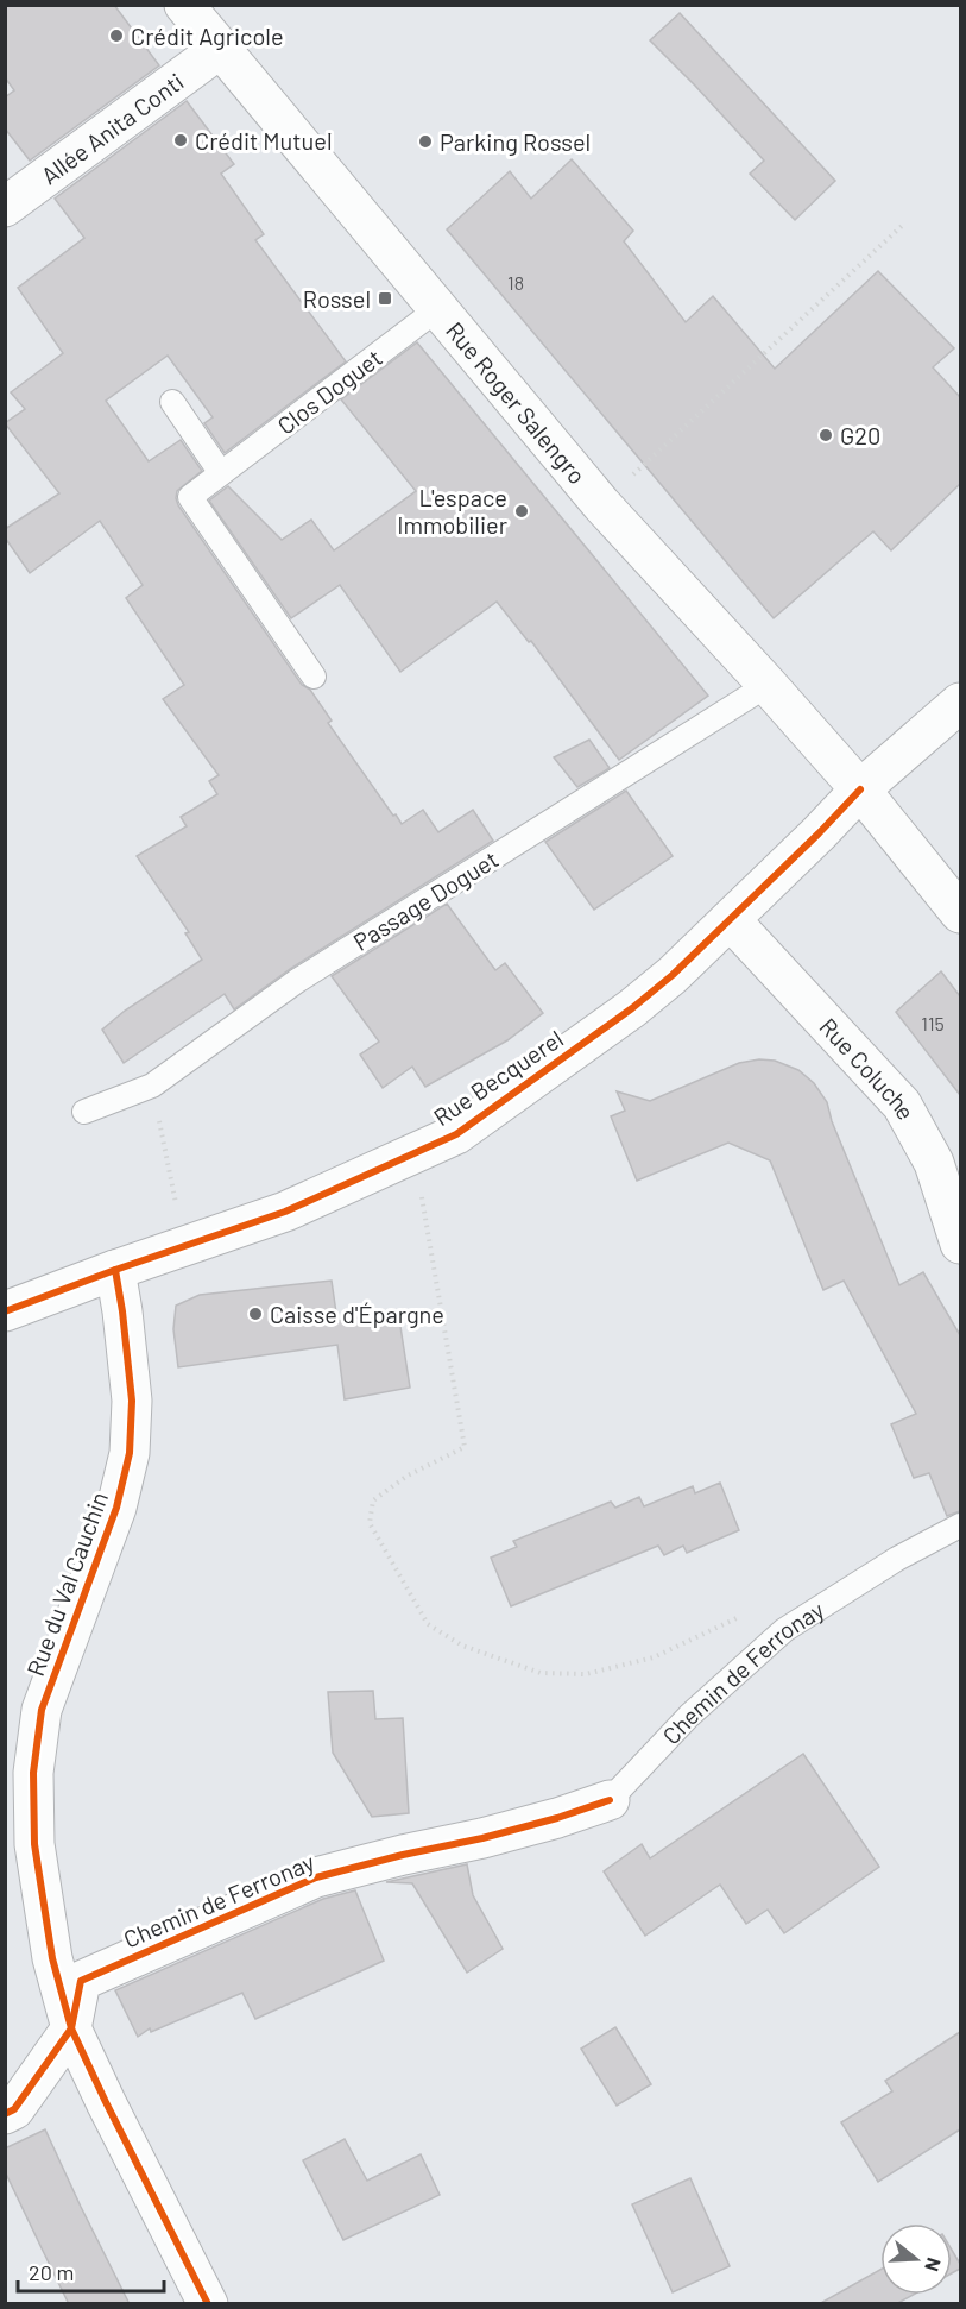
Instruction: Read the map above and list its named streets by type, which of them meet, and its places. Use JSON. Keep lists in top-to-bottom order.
{
  "streets": {
    "street": [
      "Allée Anita Conti",
      "Rue Roger Salengro",
      "Rue Coluche",
      "Rue Becquerel",
      "Rue du Val Cauchin",
      "Chemin de Ferronay"
    ],
    "lane": ["Clos Doguet", "Passage Doguet"]
  },
  "crossings": [
    ["Allée Anita Conti", "Rue Roger Salengro"],
    ["Clos Doguet", "Rue Roger Salengro"],
    ["Rue Roger Salengro", "Passage Doguet"],
    ["Rue Roger Salengro", "Rue Becquerel"],
    ["Rue Coluche", "Rue Becquerel"],
    ["Rue Becquerel", "Rue du Val Cauchin"],
    ["Rue du Val Cauchin", "Chemin de Ferronay"]
  ],
  "places": {
    "other": [
      "Crédit Agricole",
      "Crédit Mutuel",
      "Parking Rossel",
      "G20",
      "L'espace Immobilier",
      "Caisse d'Épargne"
    ],
    "transit": ["Rossel"]
  },
  "house_numbers": ["18", "115"],
  "scale_bar": "20 m",
  "north": "right"
}
